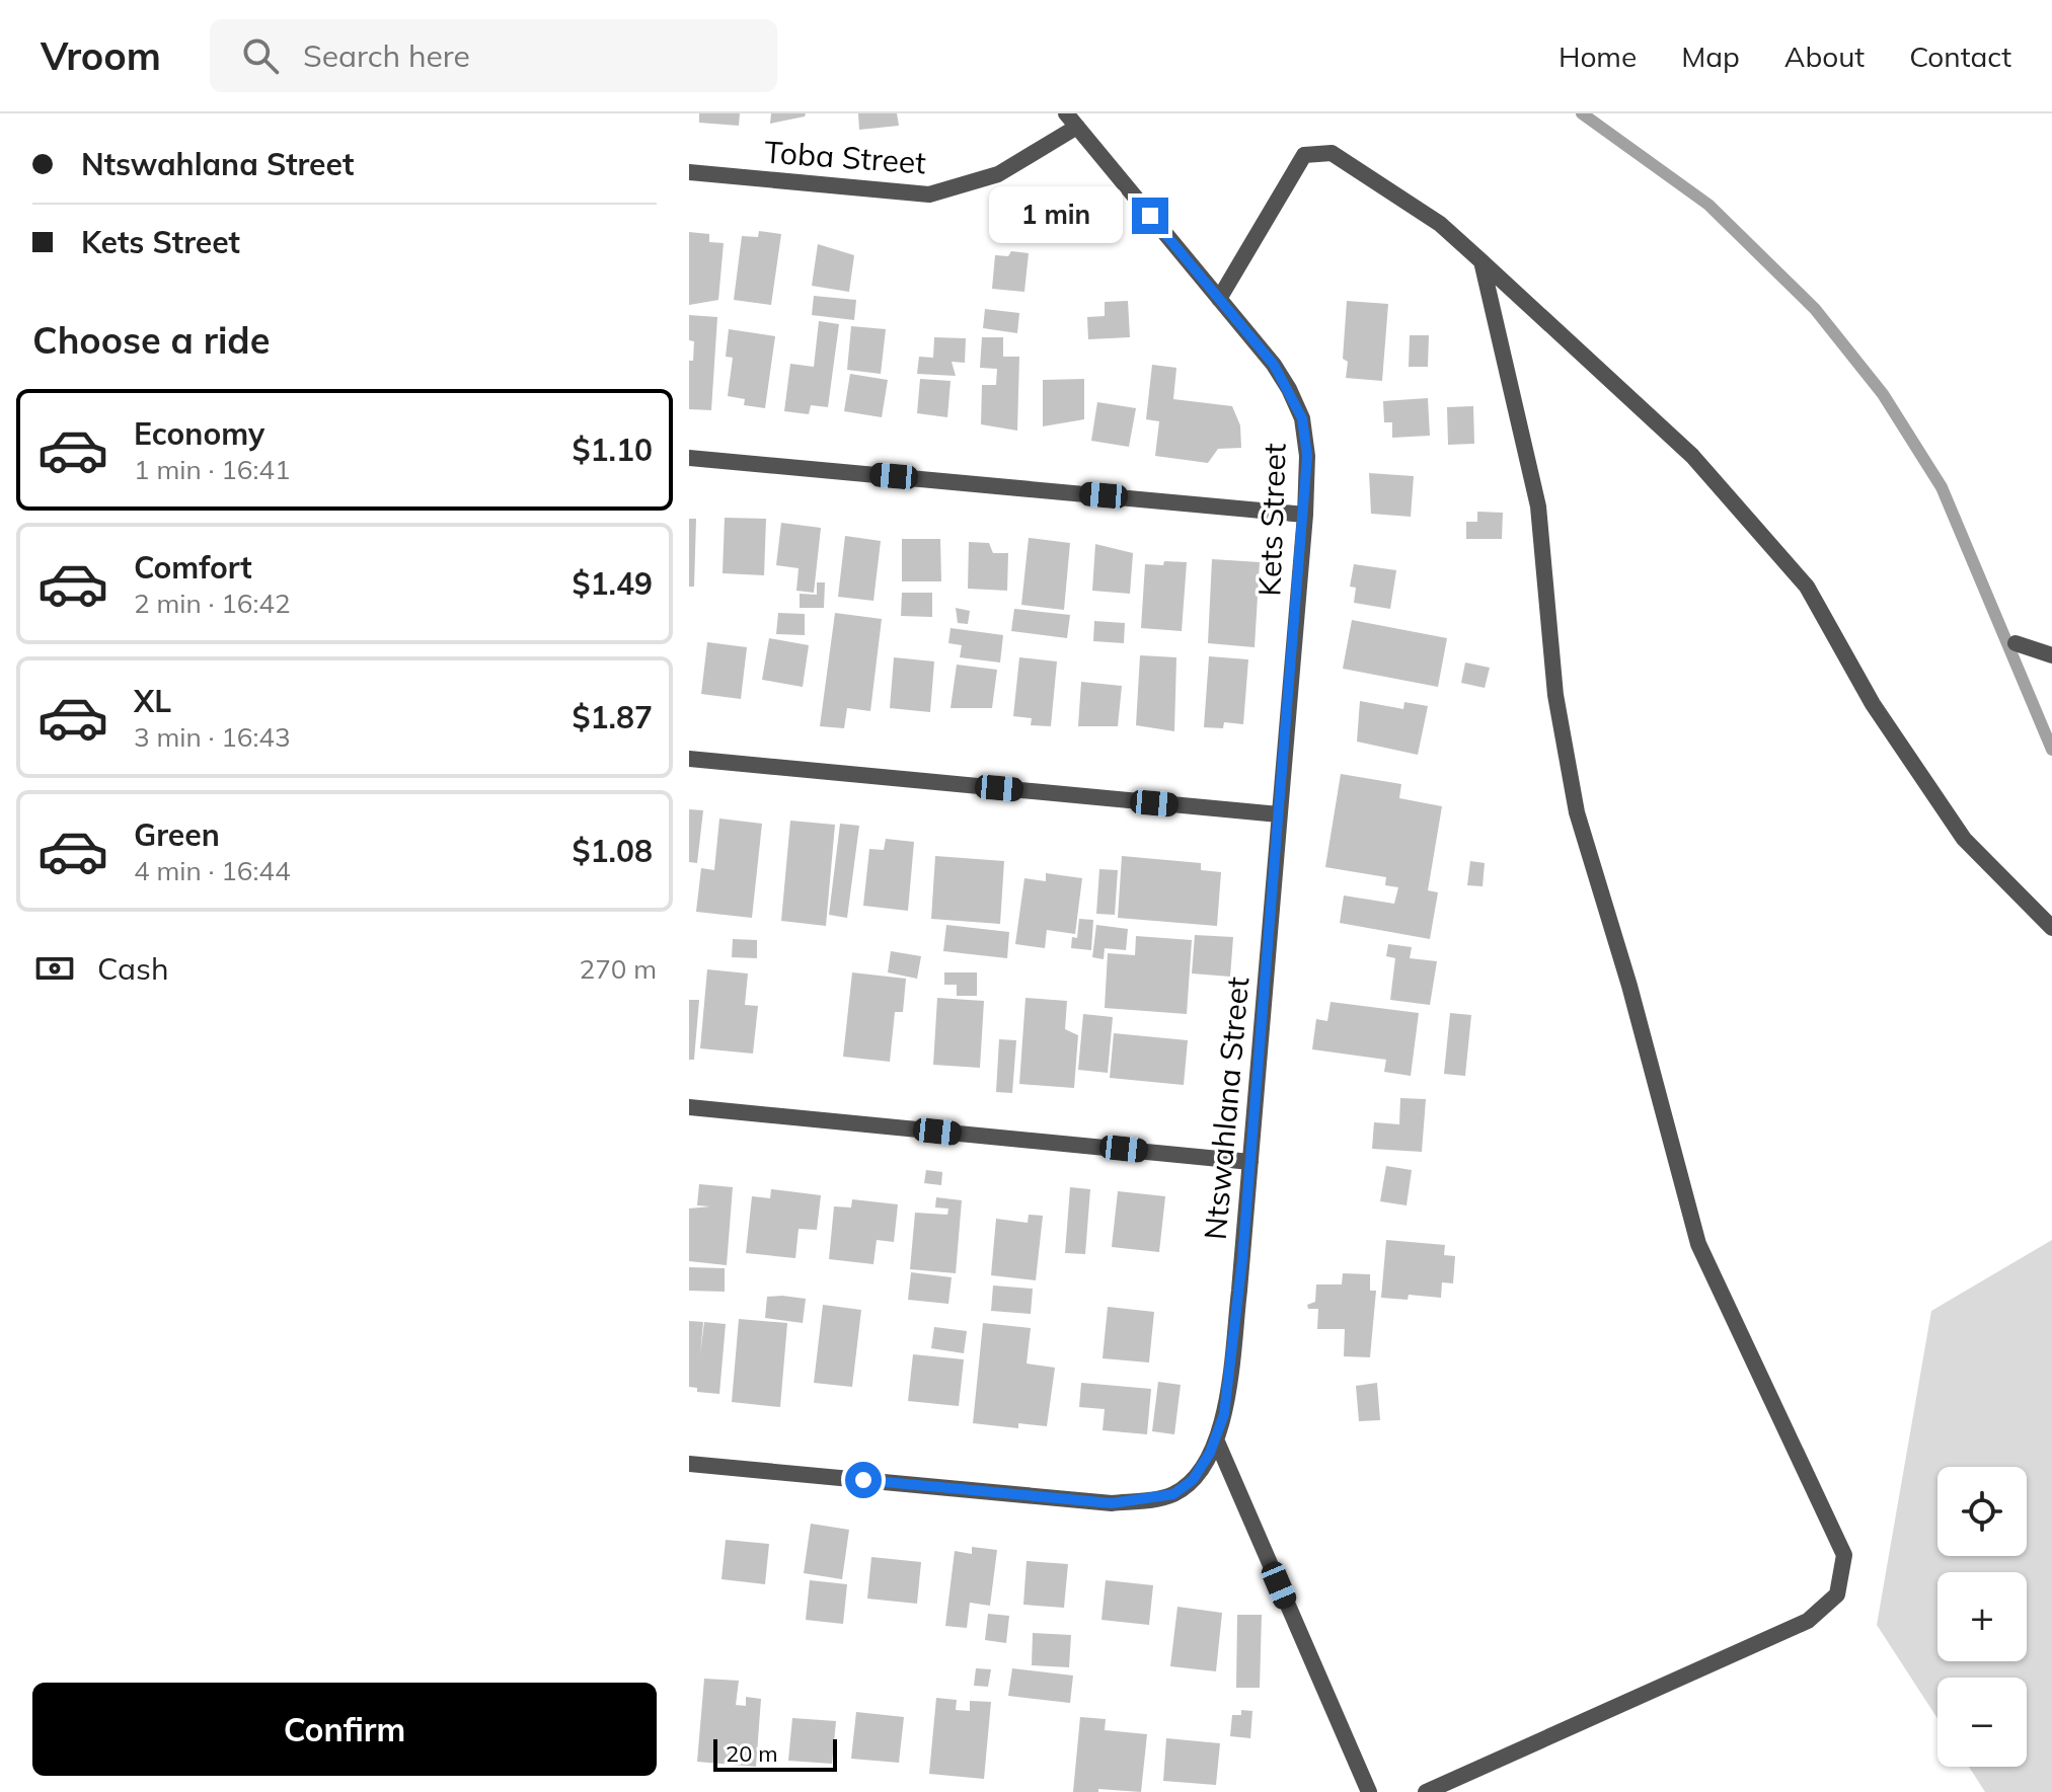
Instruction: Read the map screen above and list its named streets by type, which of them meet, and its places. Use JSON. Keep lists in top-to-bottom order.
{
  "streets": {
    "street": ["Toba Street", "Kets Street", "Ntswahlana Street"]
  },
  "crossings": [
    ["Toba Street", "Kets Street"],
    ["Kets Street", "Ntswahlana Street"]
  ],
  "scale_bar": "20 m",
  "page": {
    "header": "Vroom",
    "search": "Search here",
    "nav": [
      "Home",
      "Map",
      "About",
      "Contact"
    ],
    "banner": ["Ntswahlana Street", "Kets Street"],
    "bubble": "1 min",
    "heading": "Choose a ride",
    "list": [
      {
        "name": "Economy",
        "note": "1 min · 16:41",
        "value": "$1.10"
      },
      {
        "name": "Comfort",
        "note": "2 min · 16:42",
        "value": "$1.49"
      },
      {
        "name": "XL",
        "note": "3 min · 16:43",
        "value": "$1.87"
      },
      {
        "name": "Green",
        "note": "4 min · 16:44",
        "value": "$1.08"
      }
    ],
    "pay": ["Cash", "270 m"],
    "map_buttons": ["+", "−"],
    "buttons": "Confirm",
    "scale": "20 m"
  }
}
